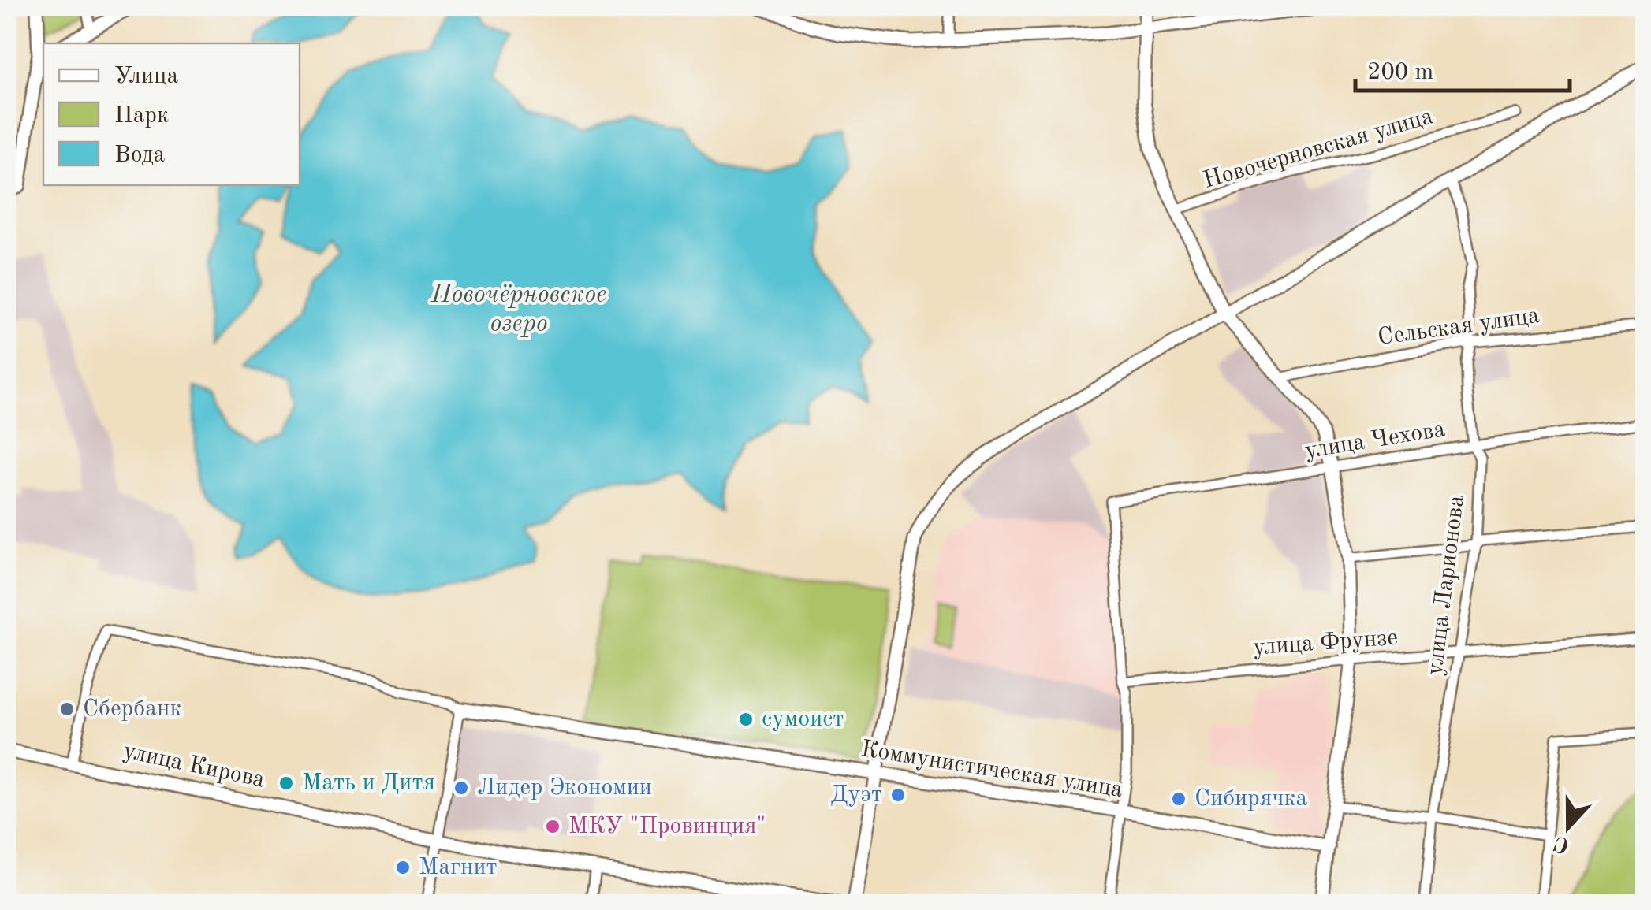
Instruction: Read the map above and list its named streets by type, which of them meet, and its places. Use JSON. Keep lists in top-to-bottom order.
{
  "streets": {
    "street": [
      "Новочерновская улица",
      "Сельская улица",
      "улица Чехова",
      "улица Ларионова",
      "улица Фрунзе",
      "улица Кирова",
      "Коммунистическая улица"
    ]
  },
  "crossings": [
    ["Сельская улица", "улица Ларионова"],
    ["улица Чехова", "улица Ларионова"],
    ["улица Чехова", "улица Фрунзе"],
    ["улица Ларионова", "улица Фрунзе"]
  ],
  "water": ["Новочёрновское озеро"],
  "places": [
    "Сбербанк",
    "сумоист",
    "Мать и Дитя",
    "Лидер Экономии",
    "Дуэт",
    "Сибирячка",
    "МКУ \"Провинция\"",
    "Магнит"
  ],
  "legend": ["Улица", "Парк", "Вода"],
  "scale_bar": "200 m",
  "north": "bottom"
}
